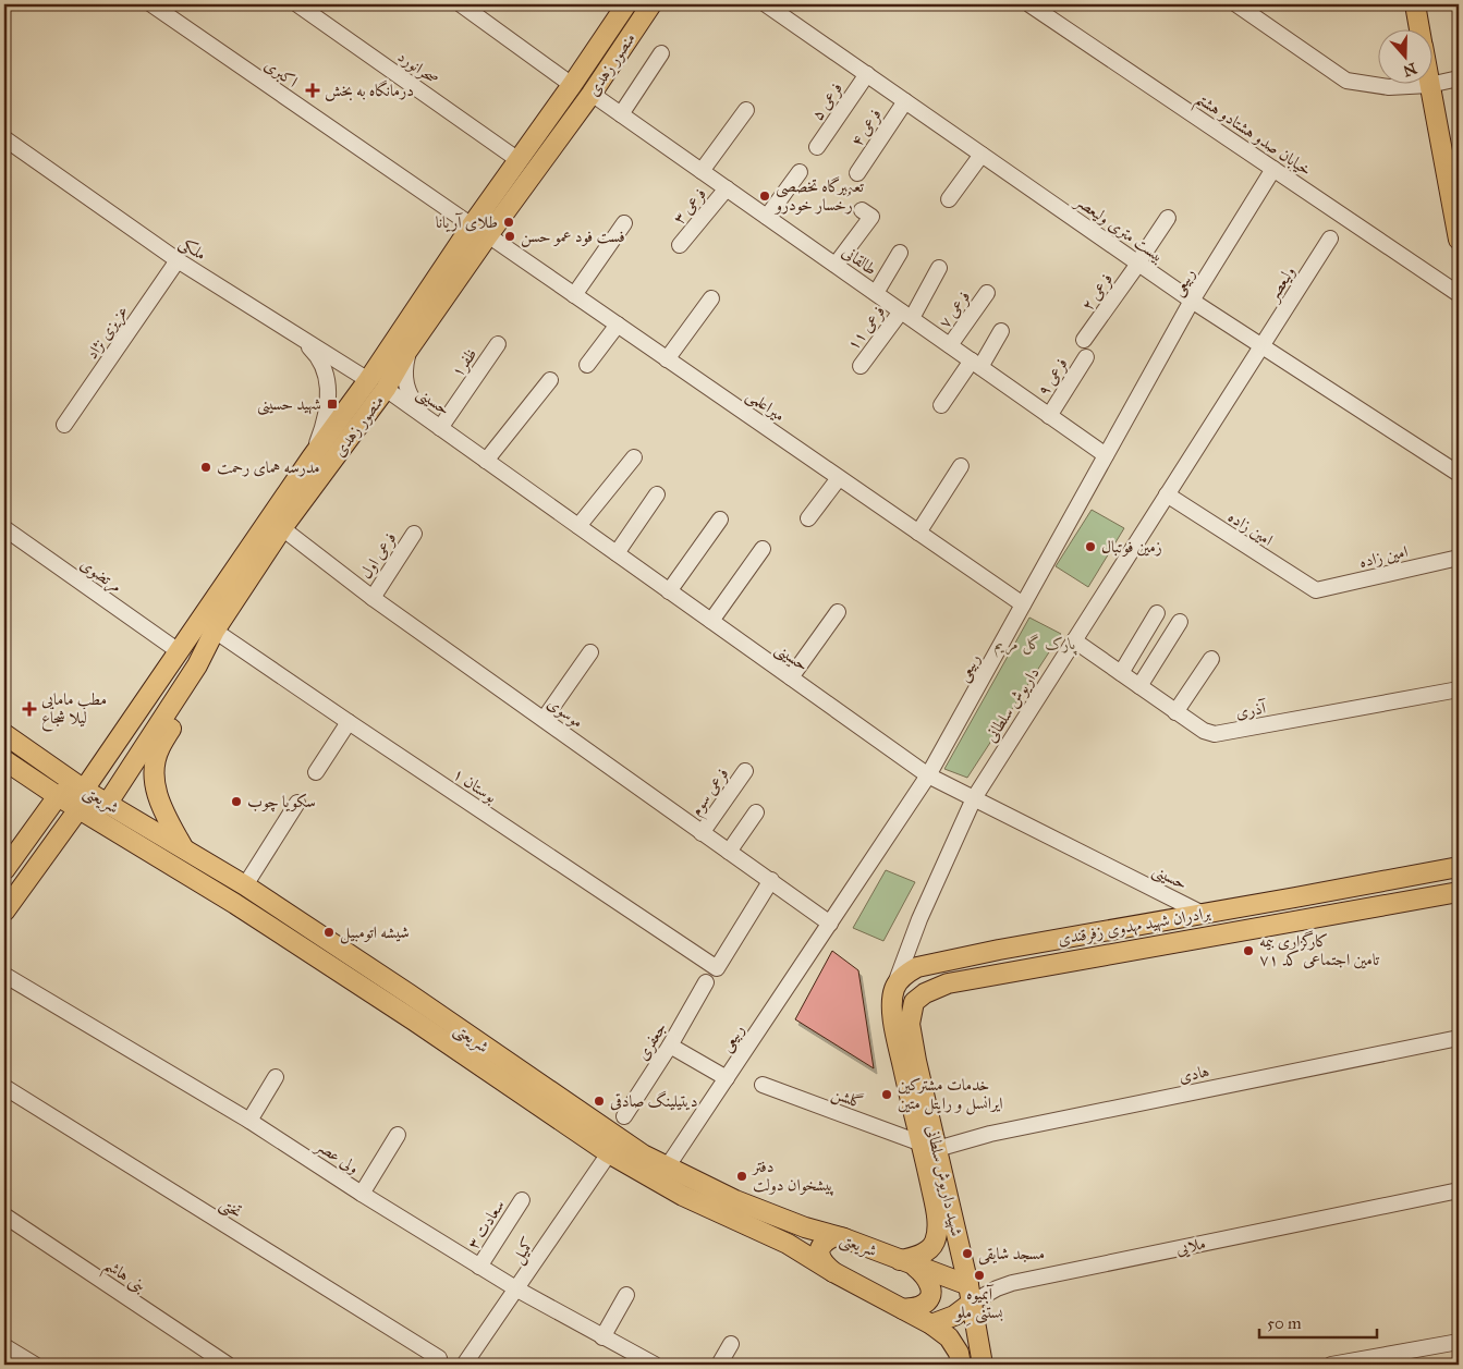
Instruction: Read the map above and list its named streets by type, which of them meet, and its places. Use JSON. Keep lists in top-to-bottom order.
{
  "streets": {
    "main road": [
      "منصور زهدی",
      "شریعتی",
      "برادران شهید مهدوی زفرقندی",
      "شهید داریوش سلطانی",
      "ملایی"
    ],
    "street": [
      "صحرانورد",
      "اکبری",
      "فرعی ۵",
      "فرعی ۴",
      "خیابان صدو هشتادو هشتم",
      "فرعی ۳",
      "بیست متری ولیعصر",
      "ملکی",
      "طالقانی",
      "ربیعی",
      "ولیعصر",
      "فرعی ۲",
      "فرعی ۷",
      "فرعی ۱۱",
      "عزیزی نژاد",
      "ظفر۱",
      "فرعی ۹",
      "حسینی",
      "میراعلمی",
      "امین زاده",
      "فرعی اول",
      "امين زاده",
      "مرتضوی",
      "داریوش سلطانی",
      "آذری",
      "موسوی",
      "بوستان ۱",
      "فرعی سوم",
      "جعفری",
      "هادی",
      "گلشن",
      "ولی عصر",
      "تختی",
      "سعادت ۳",
      "کمیل",
      "بنی هاشم"
    ]
  },
  "crossings": [
    ["منصور زهدی", "صحرانورد"],
    ["منصور زهدی", "اکبری"],
    ["منصور زهدی", "ملکی"],
    ["منصور زهدی", "طالقانی"],
    ["منصور زهدی", "حسینی"],
    ["منصور زهدی", "میراعلمی"],
    ["منصور زهدی", "مرتضوی"],
    ["منصور زهدی", "موسوی"],
    ["منصور زهدی", "بوستان ۱"],
    ["منصور زهدی", "شریعتی"],
    ["اکبری", "میراعلمی"],
    ["فرعی ۵", "بیست متری ولیعصر"],
    ["فرعی ۴", "بیست متری ولیعصر"],
    ["خیابان صدو هشتادو هشتم", "ربیعی"],
    ["فرعی ۳", "طالقانی"],
    ["بیست متری ولیعصر", "ربیعی"],
    ["بیست متری ولیعصر", "ولیعصر"],
    ["بیست متری ولیعصر", "فرعی ۲"],
    ["بیست متری ولیعصر", "داریوش سلطانی"],
    ["ملکی", "عزیزی نژاد"],
    ["طالقانی", "ربیعی"],
    ["طالقانی", "فرعی ۷"],
    ["طالقانی", "فرعی ۱۱"],
    ["طالقانی", "فرعی ۹"],
    ["ربیعی", "حسینی"],
    ["ربیعی", "میراعلمی"],
    ["ربیعی", "موسوی"],
    ["ربیعی", "شریعتی"],
    ["ولیعصر", "داریوش سلطانی"],
    ["ظفر۱", "حسینی"],
    ["حسینی", "داریوش سلطانی"],
    ["حسینی", "برادران شهید مهدوی زفرقندی"],
    ["امین زاده", "امين زاده"],
    ["امین زاده", "داریوش سلطانی"],
    ["فرعی اول", "موسوی"],
    ["داریوش سلطانی", "آذری"],
    ["داریوش سلطانی", "برادران شهید مهدوی زفرقندی"],
    ["موسوی", "بوستان ۱"],
    ["موسوی", "فرعی سوم"],
    ["شریعتی", "شهید داریوش سلطانی"],
    ["شریعتی", "ملایی"],
    ["شریعتی", "کمیل"],
    ["برادران شهید مهدوی زفرقندی", "شهید داریوش سلطانی"],
    ["هادی", "گلشن"],
    ["هادی", "شهید داریوش سلطانی"],
    ["گلشن", "شهید داریوش سلطانی"],
    ["ولی عصر", "سعادت ۳"],
    ["ولی عصر", "کمیل"],
    ["شهید داریوش سلطانی", "ملایی"]
  ],
  "parks": ["پارک گل مریم"],
  "places": {
    "health": ["درمانگاه به بخش", "مطب مامایی لیلا شجاع"],
    "other": [
      "تعمیرگاه تخصصی رُخسار خودرو",
      "طلای آریانا",
      "فست فود عمو حسن",
      "مدرسه همای رحمت",
      "زمین فوتبال",
      "سکویا چوب",
      "شیشه اتومبیل",
      "کارگزاری بیمه تامین اجتماعی کد ۷۱",
      "خدمات مشترکین ایرانسل و رایتل متین",
      "دیتیلینگ صادقی",
      "دفتر پیشخوان دولت",
      "مسجد شایقی",
      "آبمیوه بستنی مِلو"
    ],
    "transit": ["شهید حسینی"]
  },
  "scale_bar": "50 m",
  "north": "bottom"
}
